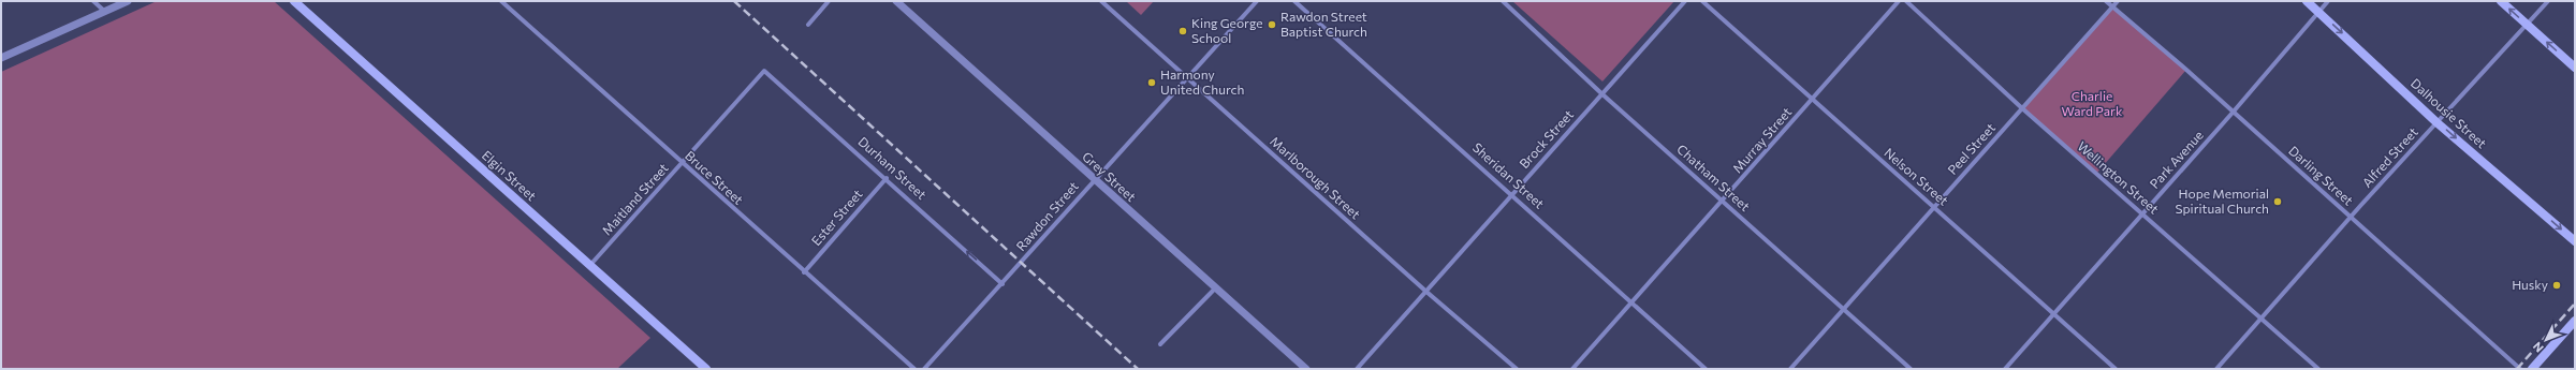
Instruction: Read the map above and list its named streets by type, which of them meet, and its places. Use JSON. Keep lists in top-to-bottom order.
{
  "streets": {
    "main road": ["Dalhousie Street", "Elgin Street"],
    "street": [
      "Brock Street",
      "Murray Street",
      "Peel Street",
      "Alfred Street",
      "Park Avenue",
      "Durham Street",
      "Sheridan Street",
      "Darling Street",
      "Grey Street",
      "Nelson Street",
      "Bruce Street",
      "Marlborough Street",
      "Chatham Street",
      "Wellington Street",
      "Maitland Street",
      "Rawdon Street",
      "Ester Street"
    ]
  },
  "crossings": [
    ["Dalhousie Street", "Alfred Street"],
    ["Dalhousie Street", "Park Avenue"],
    ["Brock Street", "Sheridan Street"],
    ["Brock Street", "Marlborough Street"],
    ["Brock Street", "Chatham Street"],
    ["Murray Street", "Sheridan Street"],
    ["Murray Street", "Nelson Street"],
    ["Murray Street", "Chatham Street"],
    ["Peel Street", "Darling Street"],
    ["Peel Street", "Nelson Street"],
    ["Peel Street", "Chatham Street"],
    ["Peel Street", "Wellington Street"],
    ["Alfred Street", "Darling Street"],
    ["Alfred Street", "Wellington Street"],
    ["Park Avenue", "Darling Street"],
    ["Park Avenue", "Nelson Street"],
    ["Park Avenue", "Wellington Street"],
    ["Durham Street", "Maitland Street"],
    ["Durham Street", "Rawdon Street"],
    ["Durham Street", "Ester Street"],
    ["Elgin Street", "Maitland Street"],
    ["Grey Street", "Rawdon Street"],
    ["Bruce Street", "Maitland Street"],
    ["Bruce Street", "Ester Street"],
    ["Marlborough Street", "Rawdon Street"]
  ],
  "one_way": ["Dalhousie Street", "Durham Street"],
  "parks": ["Charlie Ward Park"],
  "places": [
    "Rawdon Street Baptist Church",
    "King George School",
    "Harmony United Church",
    "Hope Memorial Spiritual Church",
    "Husky"
  ],
  "north": "bottom left"
}
